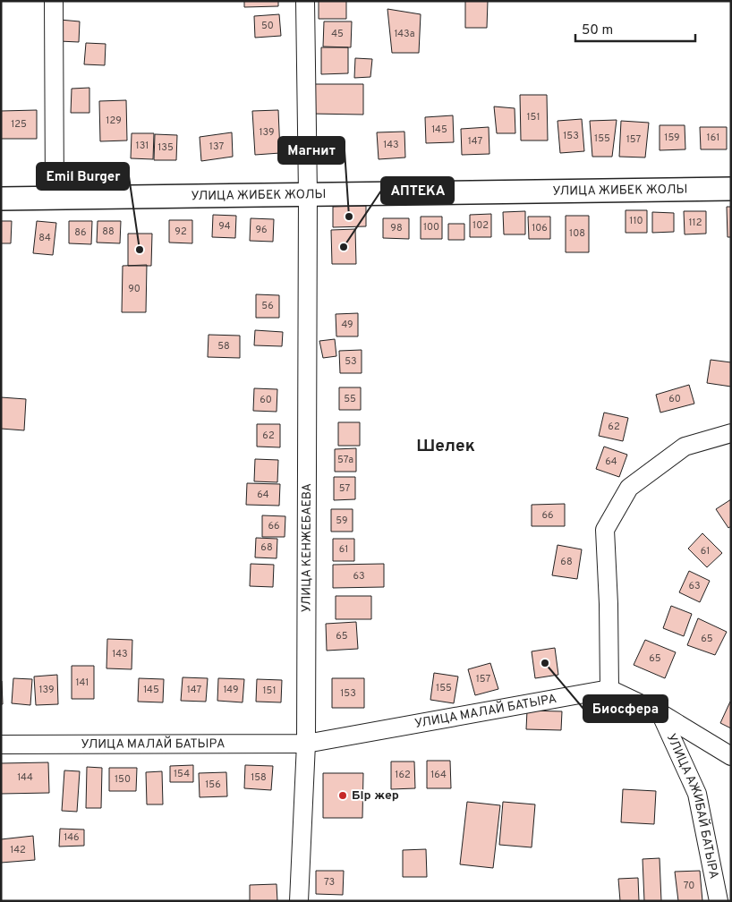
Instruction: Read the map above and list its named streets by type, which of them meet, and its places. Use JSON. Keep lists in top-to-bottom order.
{
  "streets": {
    "main road": ["УЛИЦА ЖИБЕК ЖОЛЫ"],
    "street": ["УЛИЦА КЕНЖЕБАЕВА", "УЛИЦА МАЛАЙ БАТЫРА", "УЛИЦА АЖИБАЙ БАТЫРА"]
  },
  "crossings": [
    ["УЛИЦА ЖИБЕК ЖОЛЫ", "УЛИЦА КЕНЖЕБАЕВА"],
    ["УЛИЦА КЕНЖЕБАЕВА", "УЛИЦА МАЛАЙ БАТЫРА"]
  ],
  "districts": ["Шелек"],
  "places": [
    "Магнит",
    "АПТЕКА",
    "Emil Burger",
    "Биосфера",
    "Бір жер"
  ],
  "house_numbers": [
    "50",
    "45",
    "143а",
    "151",
    "129",
    "125",
    "145",
    "139",
    "153",
    "159",
    "161",
    "155",
    "157",
    "147",
    "143",
    "131",
    "137",
    "135",
    "110",
    "112",
    "102",
    "94",
    "100",
    "98",
    "106",
    "96",
    "88",
    "92",
    "86",
    "108",
    "84",
    "90",
    "56",
    "49",
    "58",
    "53",
    "55",
    "60",
    "60",
    "62",
    "62",
    "57а",
    "64",
    "57",
    "64",
    "66",
    "59",
    "66",
    "68",
    "61",
    "61",
    "68",
    "63",
    "63",
    "65",
    "65",
    "143",
    "65",
    "157",
    "141",
    "155",
    "139",
    "145",
    "147",
    "149",
    "151",
    "153",
    "154",
    "162",
    "164",
    "144",
    "158",
    "150",
    "156",
    "146",
    "142",
    "73",
    "70"
  ],
  "scale_bar": "50 m"
}
